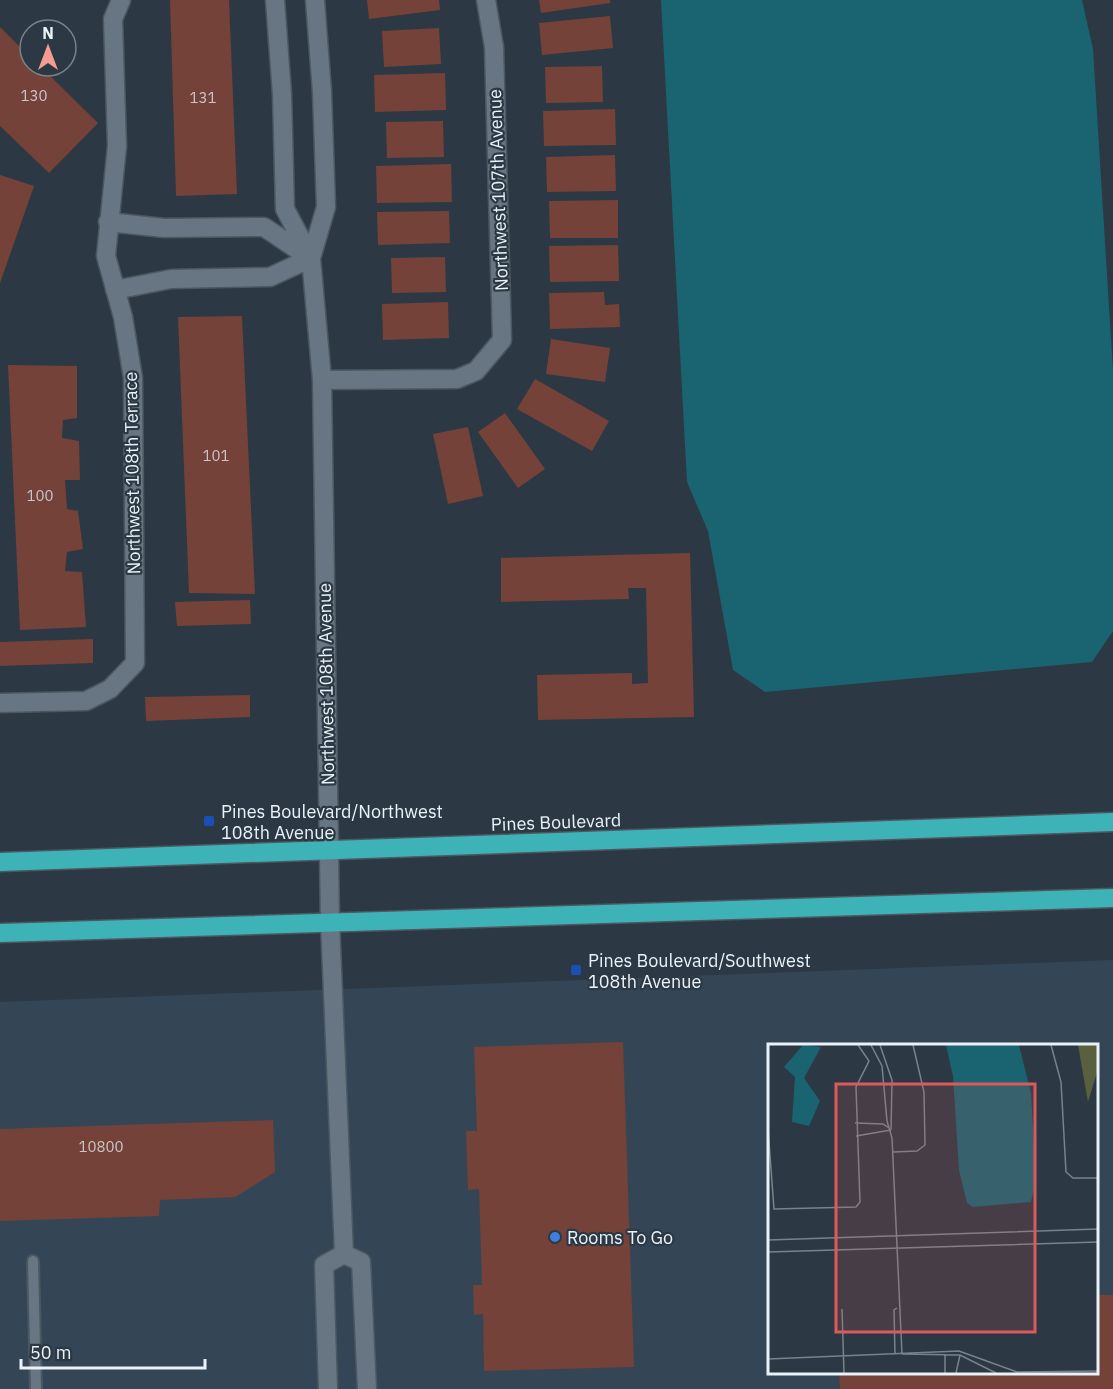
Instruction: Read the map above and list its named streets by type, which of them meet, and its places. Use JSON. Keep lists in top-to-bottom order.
{
  "streets": {
    "highway": ["Pines Boulevard"],
    "street": ["Northwest 107th Avenue", "Northwest 108th Terrace", "Northwest 108th Avenue"]
  },
  "crossings": [
    ["Northwest 107th Avenue", "Northwest 108th Avenue"],
    ["Northwest 108th Avenue", "Pines Boulevard"]
  ],
  "places": {
    "transit": ["Pines Boulevard/Northwest 108th Avenue", "Pines Boulevard/Southwest 108th Avenue"],
    "other": ["Rooms To Go"]
  },
  "house_numbers": [
    "130",
    "131",
    "101",
    "100",
    "10800"
  ],
  "scale_bar": "50 m",
  "north": "top"
}
